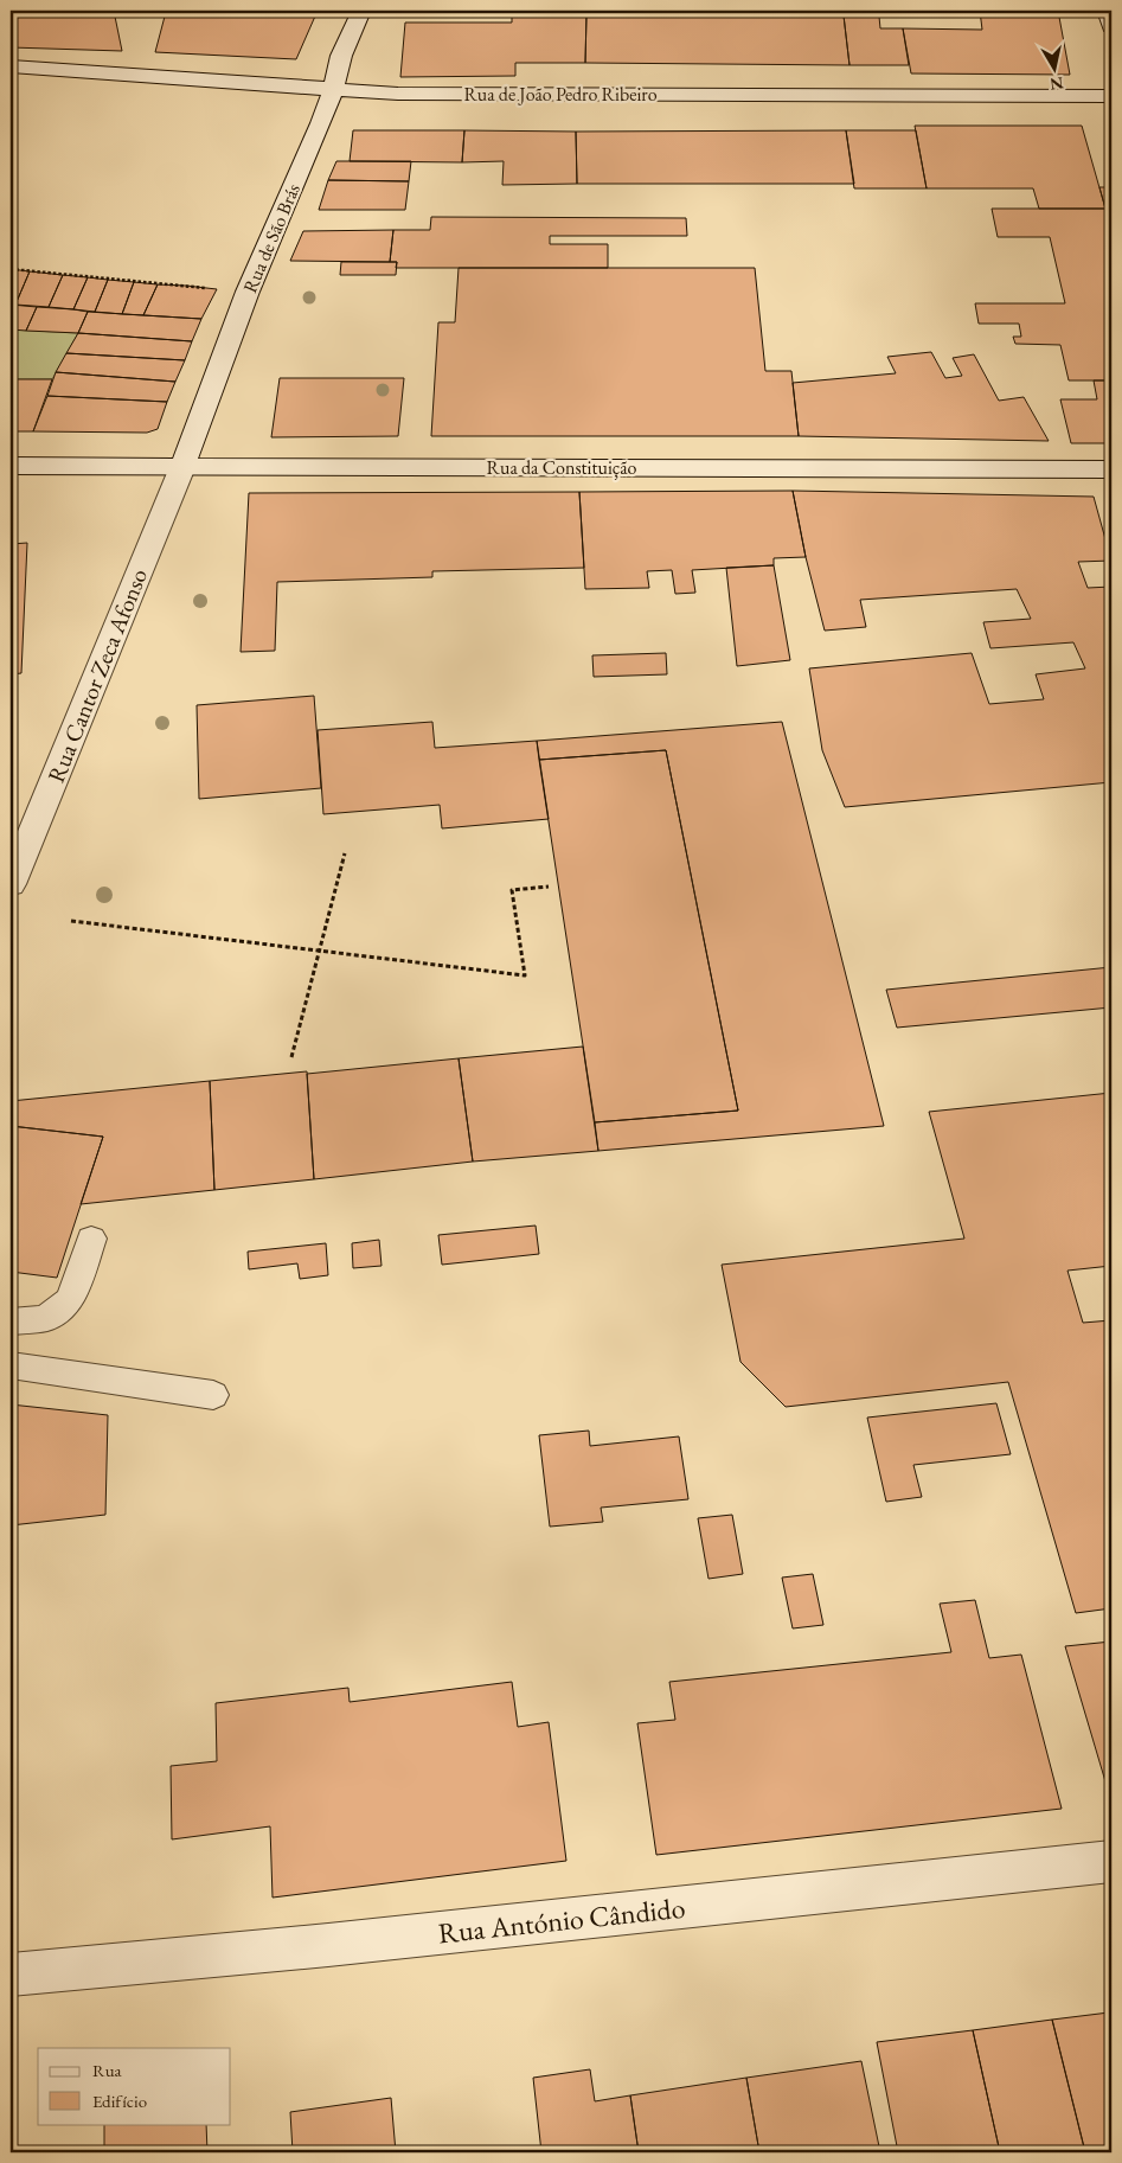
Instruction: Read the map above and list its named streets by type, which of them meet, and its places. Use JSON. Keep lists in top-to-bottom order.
{
  "streets": {
    "main road": [
      "Rua de João Pedro Ribeiro",
      "Rua de São Brás",
      "Rua da Constituição",
      "Rua Cantor Zeca Afonso",
      "Rua António Cândido"
    ]
  },
  "crossings": [
    ["Rua de João Pedro Ribeiro", "Rua de São Brás"],
    ["Rua de São Brás", "Rua da Constituição"],
    ["Rua de São Brás", "Rua Cantor Zeca Afonso"],
    ["Rua da Constituição", "Rua Cantor Zeca Afonso"]
  ],
  "legend": ["Rua", "Edifício"],
  "north": "bottom"
}
